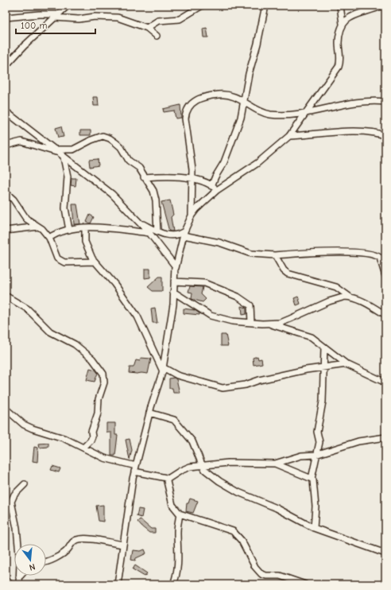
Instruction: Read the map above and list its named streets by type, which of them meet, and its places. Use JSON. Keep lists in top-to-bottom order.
{
  "scale_bar": "100 m",
  "north": "bottom"
}
